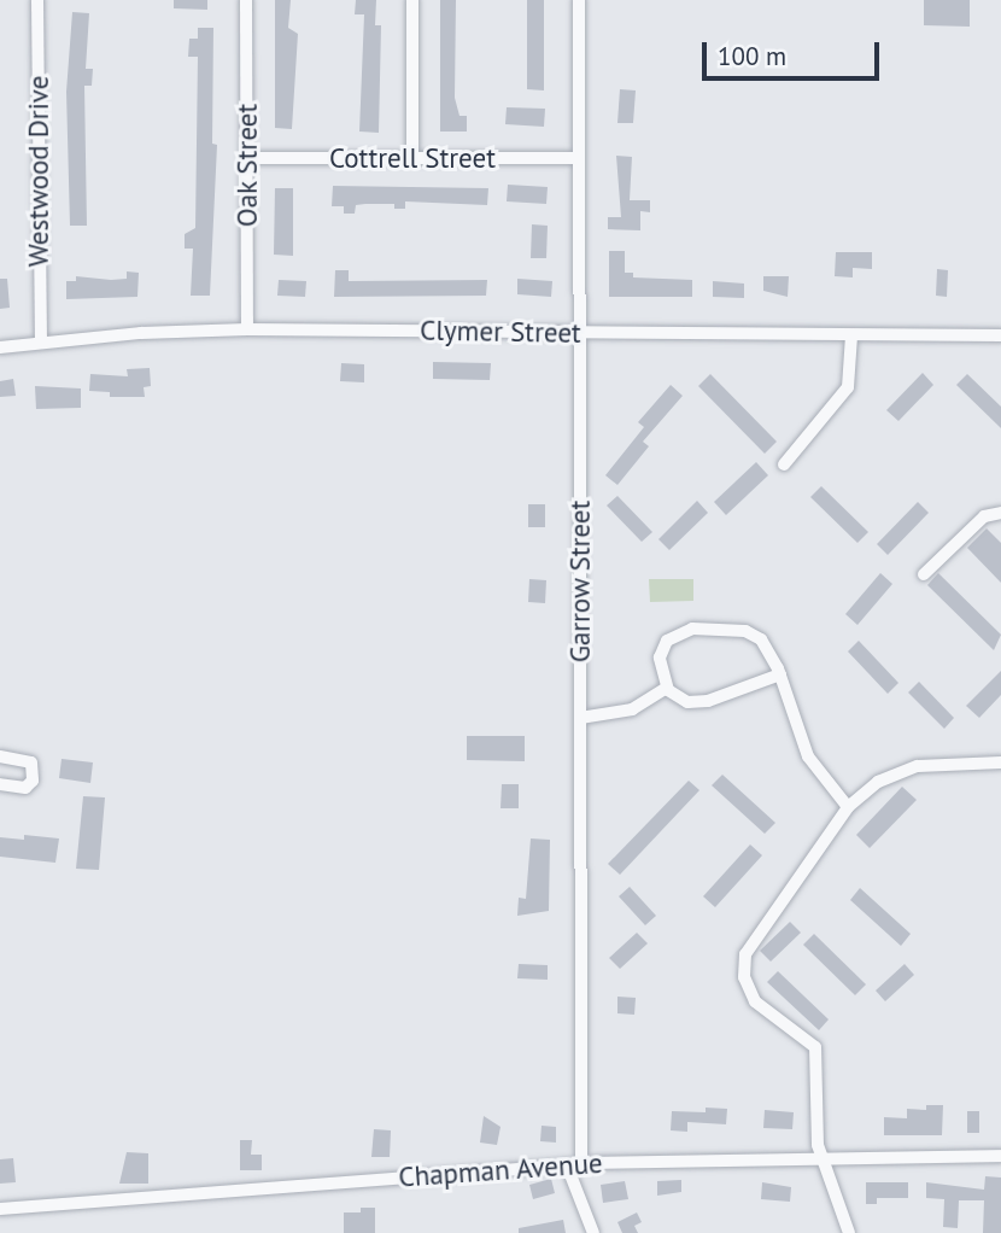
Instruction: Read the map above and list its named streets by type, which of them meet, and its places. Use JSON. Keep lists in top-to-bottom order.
{
  "streets": {
    "street": [
      "Cottrell Street",
      "Oak Street",
      "Westwood Drive",
      "Clymer Street",
      "Garrow Street",
      "Chapman Avenue"
    ]
  },
  "crossings": [
    ["Cottrell Street", "Oak Street"],
    ["Cottrell Street", "Garrow Street"],
    ["Oak Street", "Clymer Street"],
    ["Westwood Drive", "Clymer Street"],
    ["Clymer Street", "Garrow Street"],
    ["Garrow Street", "Chapman Avenue"]
  ],
  "scale_bar": "100 m"
}
